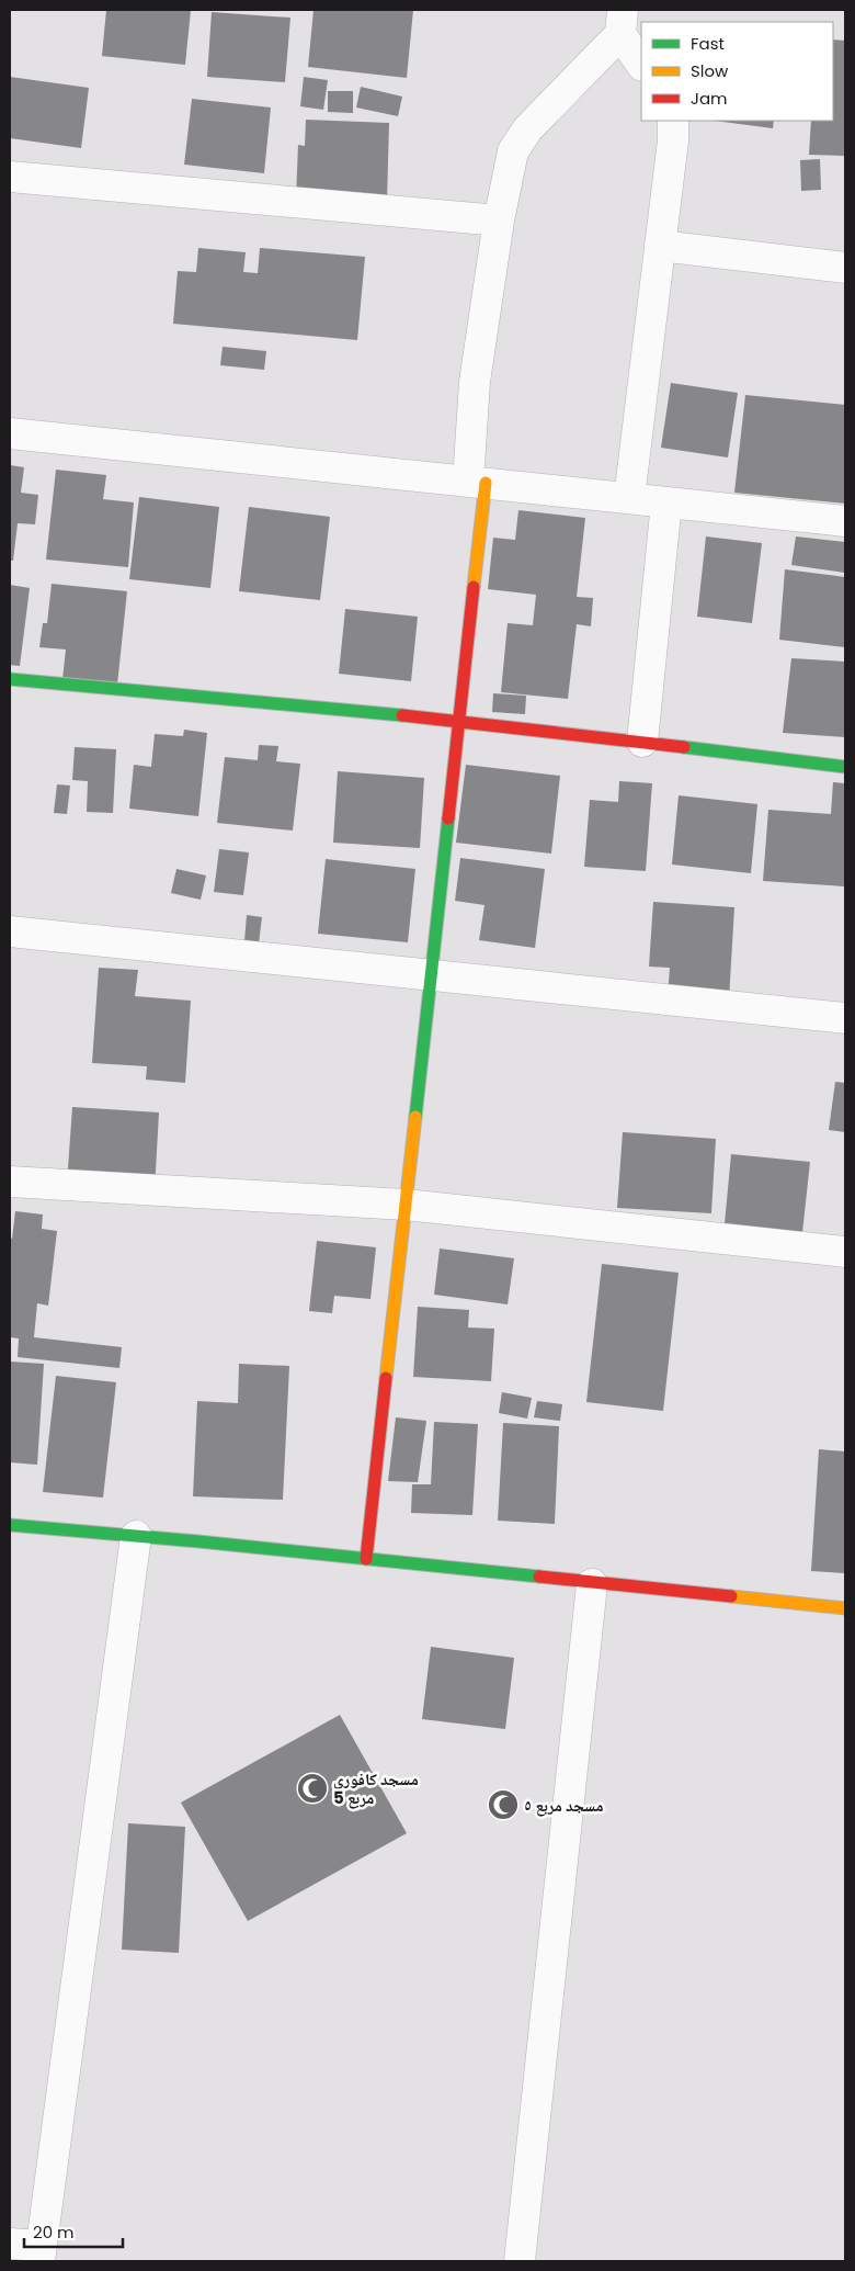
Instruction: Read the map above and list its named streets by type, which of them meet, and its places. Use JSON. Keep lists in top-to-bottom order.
{
  "places": {
    "mosque": ["مسجد كافوري مربع 5", "مسجد مربع ٥"]
  },
  "legend": ["Fast", "Slow", "Jam"],
  "scale_bar": "20 m"
}
